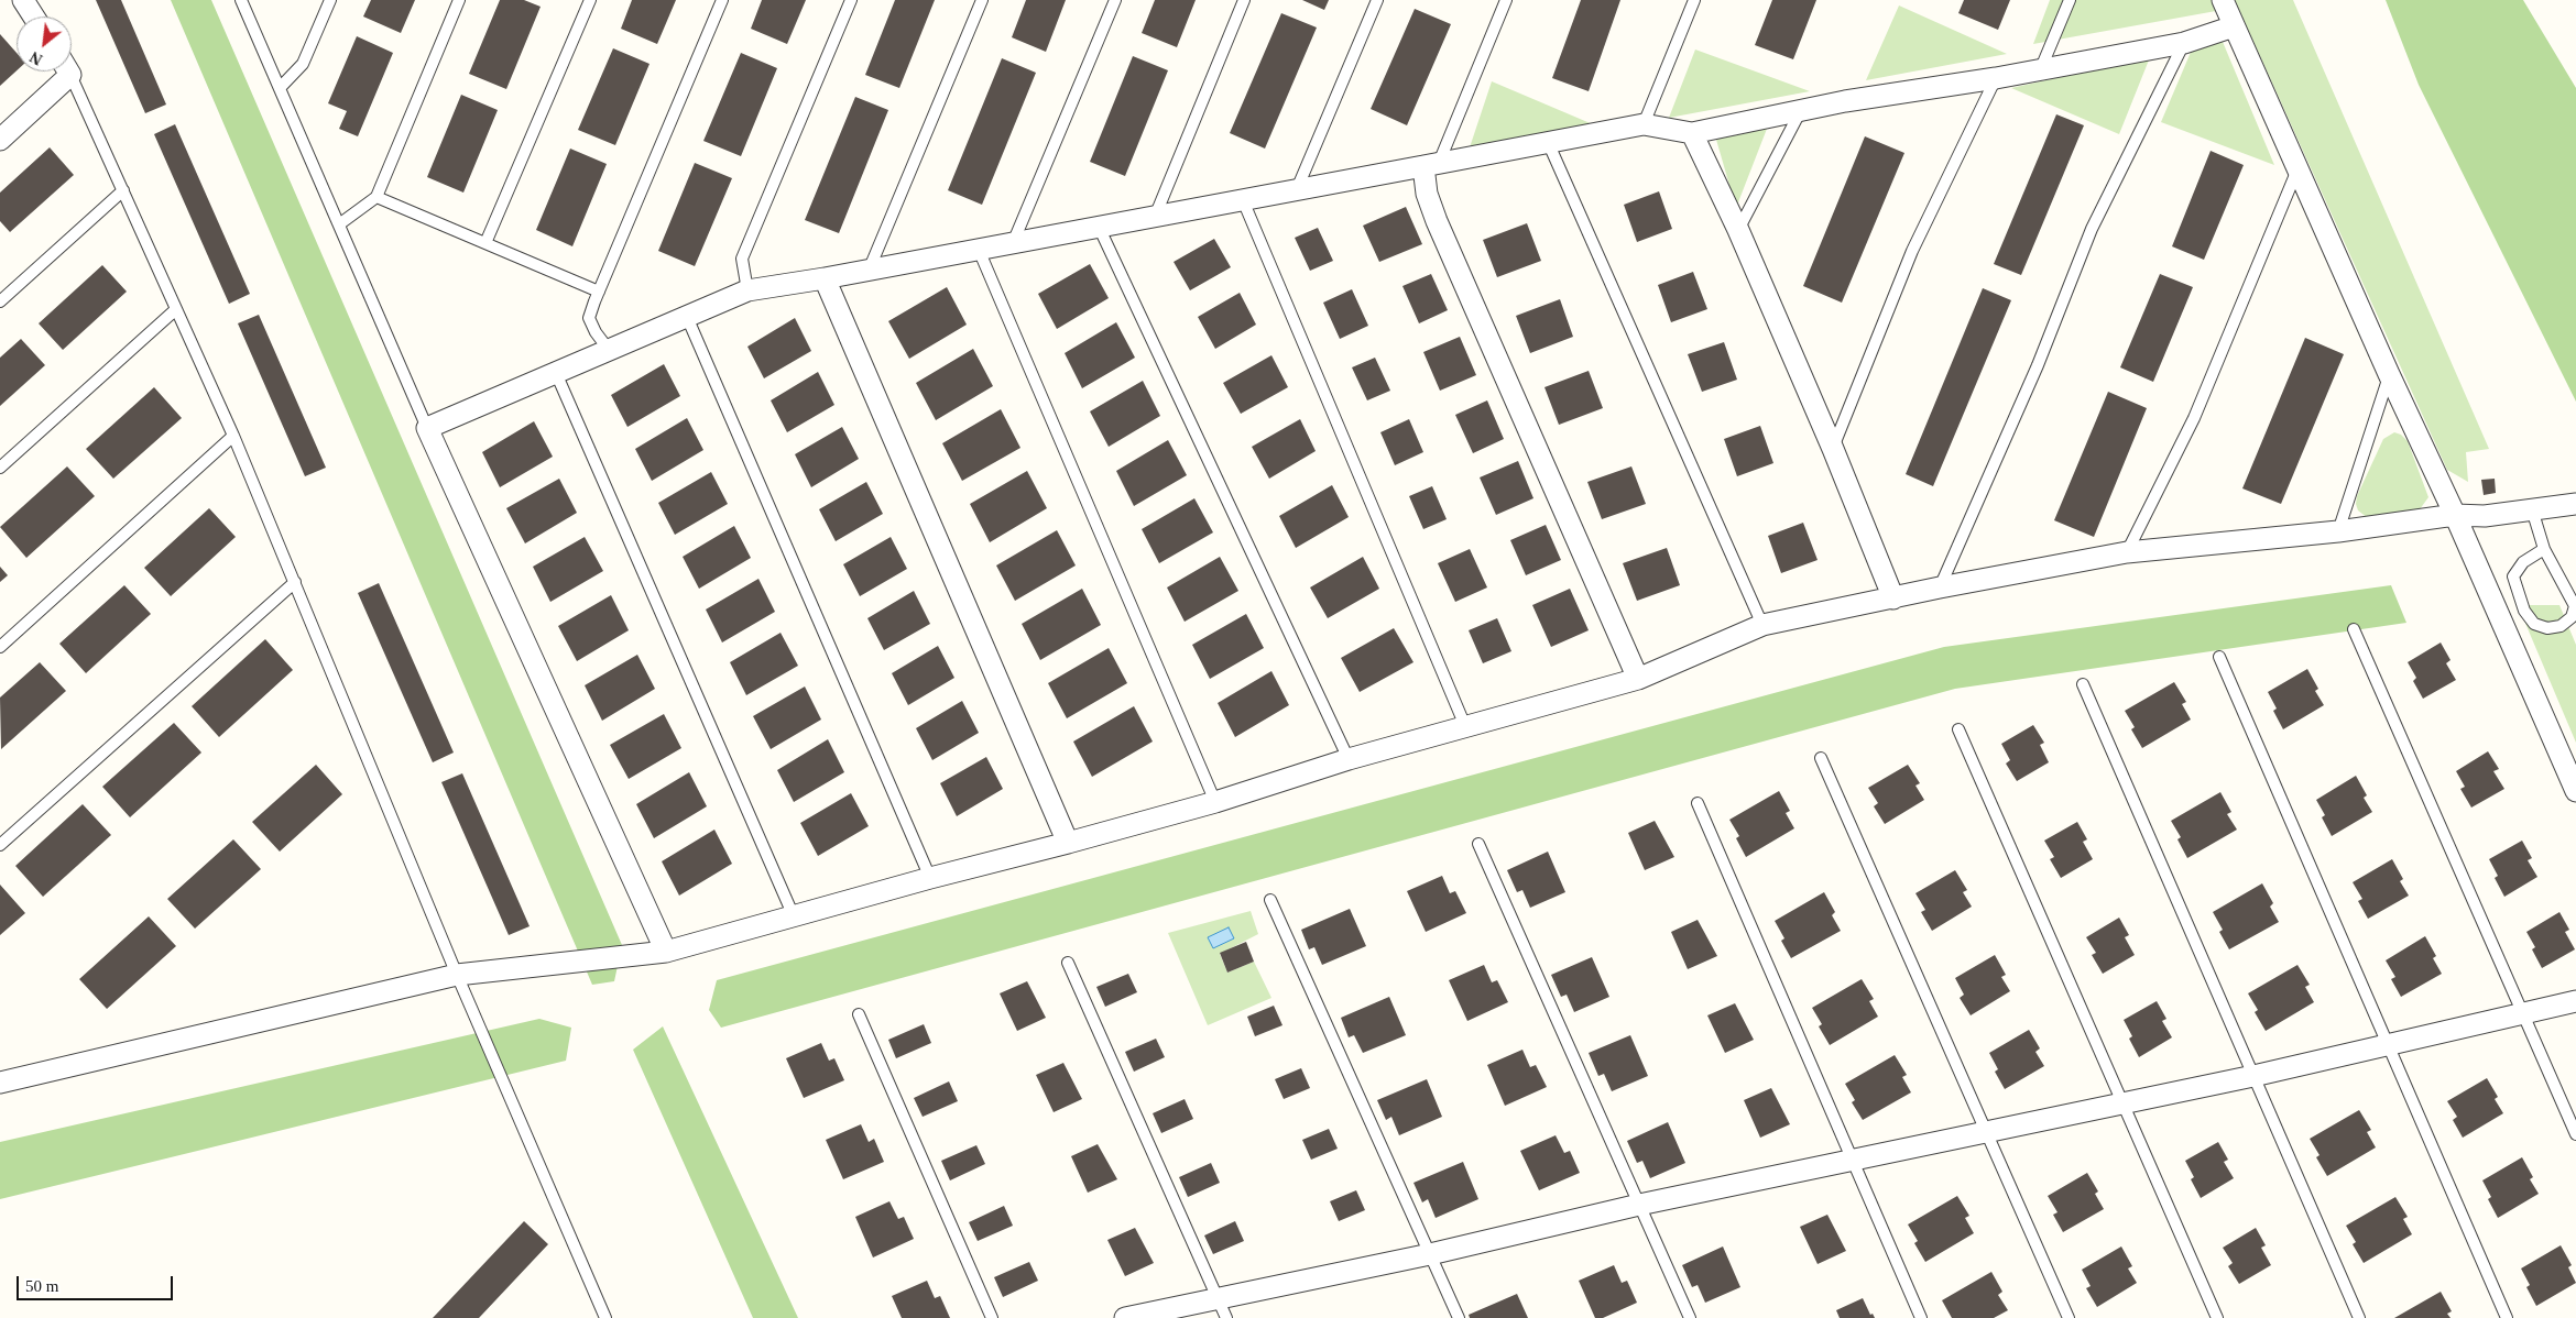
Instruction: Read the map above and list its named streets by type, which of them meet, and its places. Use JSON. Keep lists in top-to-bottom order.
{
  "scale_bar": "50 m",
  "north": "bottom left"
}
